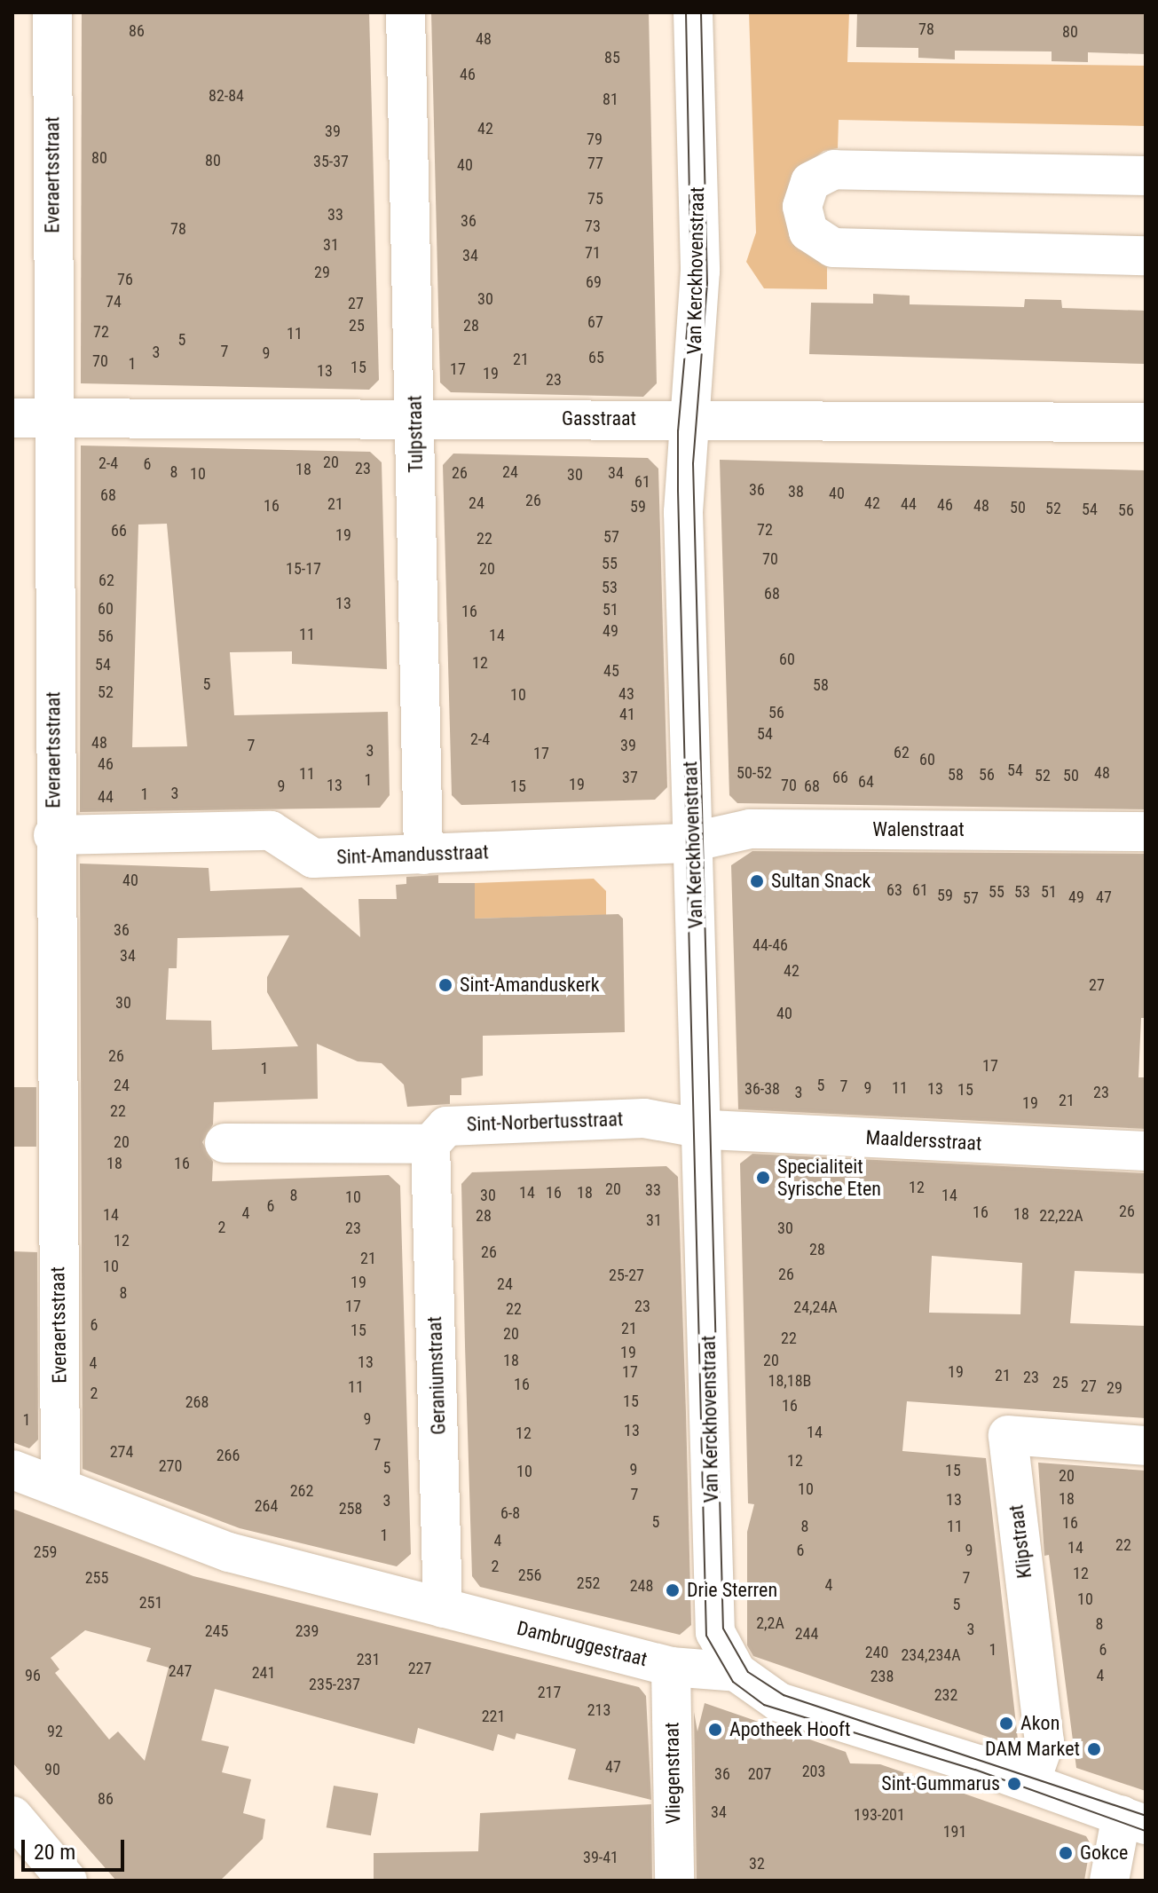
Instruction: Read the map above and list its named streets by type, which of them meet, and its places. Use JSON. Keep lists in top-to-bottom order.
{
  "streets": {
    "street": [
      "Everaertsstraat",
      "Van Kerckhovenstraat",
      "Gasstraat",
      "Tulpstraat",
      "Walenstraat",
      "Sint-Amandusstraat",
      "Sint-Norbertusstraat",
      "Maaldersstraat",
      "Geraniumstraat",
      "Klipstraat",
      "Dambruggestraat",
      "Vliegenstraat"
    ]
  },
  "crossings": [
    ["Everaertsstraat", "Gasstraat"],
    ["Everaertsstraat", "Sint-Amandusstraat"],
    ["Everaertsstraat", "Dambruggestraat"],
    ["Van Kerckhovenstraat", "Gasstraat"],
    ["Van Kerckhovenstraat", "Walenstraat"],
    ["Van Kerckhovenstraat", "Sint-Amandusstraat"],
    ["Van Kerckhovenstraat", "Sint-Norbertusstraat"],
    ["Van Kerckhovenstraat", "Maaldersstraat"],
    ["Van Kerckhovenstraat", "Dambruggestraat"],
    ["Gasstraat", "Tulpstraat"],
    ["Tulpstraat", "Sint-Amandusstraat"],
    ["Walenstraat", "Sint-Amandusstraat"],
    ["Sint-Norbertusstraat", "Maaldersstraat"],
    ["Sint-Norbertusstraat", "Geraniumstraat"],
    ["Geraniumstraat", "Dambruggestraat"],
    ["Dambruggestraat", "Vliegenstraat"]
  ],
  "places": [
    "Sultan Snack",
    "Sint-Amanduskerk",
    "Specialiteit Syrische Eten",
    "Drie Sterren",
    "Akon",
    "Apotheek Hooft",
    "DAM Market",
    "Sint-Gummarus",
    "Gokce"
  ],
  "house_numbers": [
    "78",
    "86",
    "80",
    "48",
    "85",
    "46",
    "82-84",
    "81",
    "42",
    "39",
    "79",
    "80",
    "80",
    "35-37",
    "77",
    "40",
    "75",
    "33",
    "36",
    "73",
    "78",
    "31",
    "71",
    "34",
    "29",
    "76",
    "69",
    "30",
    "74",
    "27",
    "67",
    "25",
    "28",
    "72",
    "11",
    "5",
    "7",
    "3",
    "9",
    "65",
    "21",
    "70",
    "1",
    "15",
    "17",
    "13",
    "19",
    "23",
    "20",
    "2-4",
    "6",
    "23",
    "18",
    "8",
    "24",
    "26",
    "34",
    "10",
    "30",
    "61",
    "36",
    "38",
    "40",
    "68",
    "26",
    "24",
    "42",
    "21",
    "44",
    "46",
    "16",
    "48",
    "59",
    "50",
    "52",
    "54",
    "56",
    "72",
    "66",
    "19",
    "57",
    "22",
    "70",
    "55",
    "15-17",
    "20",
    "62",
    "53",
    "68",
    "13",
    "60",
    "51",
    "16",
    "49",
    "11",
    "14",
    "56",
    "60",
    "12",
    "54",
    "45",
    "5",
    "58",
    "52",
    "43",
    "10",
    "56",
    "41",
    "54",
    "2-4",
    "48",
    "7",
    "39",
    "3",
    "62",
    "17",
    "60",
    "46",
    "54",
    "50-52",
    "48",
    "11",
    "58",
    "56",
    "52",
    "50",
    "37",
    "66",
    "1",
    "64",
    "19",
    "13",
    "70",
    "9",
    "15",
    "68",
    "3",
    "1",
    "44",
    "40",
    "63",
    "61",
    "55",
    "53",
    "51",
    "59",
    "49",
    "47",
    "57",
    "36",
    "44-46",
    "34",
    "42",
    "27",
    "30",
    "40",
    "26",
    "17",
    "1",
    "24",
    "5",
    "7",
    "9",
    "11",
    "36-38",
    "13",
    "15",
    "3",
    "23",
    "21",
    "19",
    "22",
    "20",
    "18",
    "16",
    "12",
    "20",
    "33",
    "14",
    "16",
    "18",
    "8",
    "30",
    "14",
    "10",
    "6",
    "26",
    "16",
    "4",
    "18",
    "14",
    "28",
    "22,22A",
    "31",
    "2",
    "23",
    "30",
    "12",
    "28",
    "26",
    "21",
    "10",
    "26",
    "25-27",
    "19",
    "24",
    "8",
    "17",
    "23",
    "24,24A",
    "22",
    "6",
    "21",
    "15",
    "20",
    "22",
    "19",
    "18",
    "20",
    "13",
    "4",
    "17",
    "19",
    "21",
    "23",
    "18,18B",
    "25",
    "16",
    "27",
    "11",
    "29",
    "2",
    "15",
    "268",
    "16",
    "9",
    "1",
    "13",
    "14",
    "12",
    "7",
    "274",
    "266",
    "12",
    "270",
    "5",
    "9",
    "15",
    "10",
    "20",
    "10",
    "262",
    "7",
    "18",
    "13",
    "3",
    "264",
    "258",
    "6-8",
    "5",
    "16",
    "8",
    "11",
    "1",
    "4",
    "22",
    "14",
    "6",
    "9",
    "259",
    "2",
    "12",
    "256",
    "255",
    "7",
    "252",
    "4",
    "248",
    "10",
    "251",
    "5",
    "2,2A",
    "8",
    "3",
    "245",
    "239",
    "244",
    "1",
    "6",
    "240",
    "234,234A",
    "231",
    "227",
    "247",
    "241",
    "96",
    "4",
    "238",
    "235-237",
    "217",
    "232",
    "213",
    "221",
    "92",
    "47",
    "90",
    "203",
    "36",
    "207",
    "86",
    "34",
    "193-201",
    "191",
    "39-41",
    "32"
  ],
  "scale_bar": "20 m"
}
